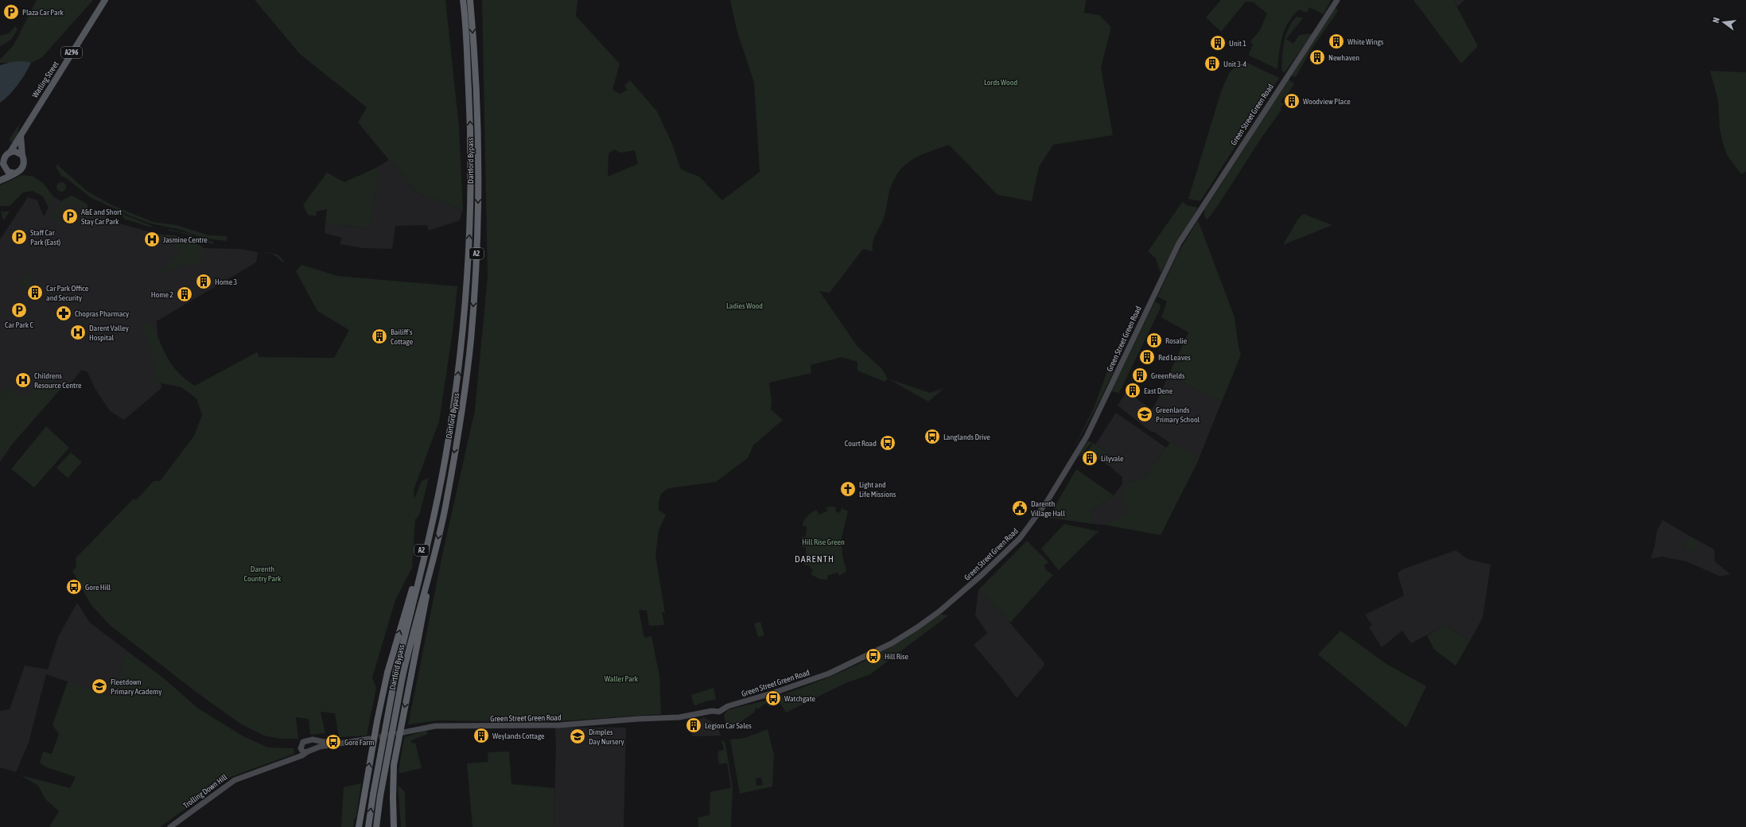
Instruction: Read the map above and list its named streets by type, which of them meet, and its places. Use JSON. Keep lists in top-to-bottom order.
{
  "streets": {
    "highway": ["Dartford Bypass", "A2"],
    "main road": [
      "A296",
      "Watling Street",
      "Green Street Green Road",
      "Trolling Down Hill"
    ]
  },
  "crossings": [
    ["Dartford Bypass", "A2"]
  ],
  "districts": ["DARENTH"],
  "parks": [
    "Lords Wood",
    "Ladies Wood",
    "Hill Rise Green",
    "Darenth Country Park",
    "Waller Park"
  ],
  "places": {
    "parking": [
      "Plaza Car Park",
      "A&E and Short Stay Car Park",
      "Staff Car Park (East)",
      "Car Park C"
    ],
    "building": [
      "White Wings",
      "Unit 1",
      "Newhaven",
      "Unit 3-4",
      "Woodview Place",
      "Home 3",
      "Car Park Office and Security",
      "Home 2",
      "Bailiff's Cottage",
      "Rosalie",
      "Red Leaves",
      "Greenfields",
      "East Dene",
      "Lilyvale",
      "Legion Car Sales",
      "Weylands Cottage"
    ],
    "hospital": ["Jasmine Centre", "Darent Valley Hospital", "Childrens Resource Centre"],
    "pharmacy": ["Chopras Pharmacy"],
    "school or university": ["Greenlands Primary School", "Fleetdown Primary Academy", "Dimples Day Nursery"],
    "bus stop": [
      "Langlands Drive",
      "Court Road",
      "Gore Hill",
      "Hill Rise",
      "Watchgate",
      "Gore Farm"
    ],
    "church": ["Light and Life Missions"],
    "public building": ["Darenth Village Hall"]
  },
  "north": "left"
}
